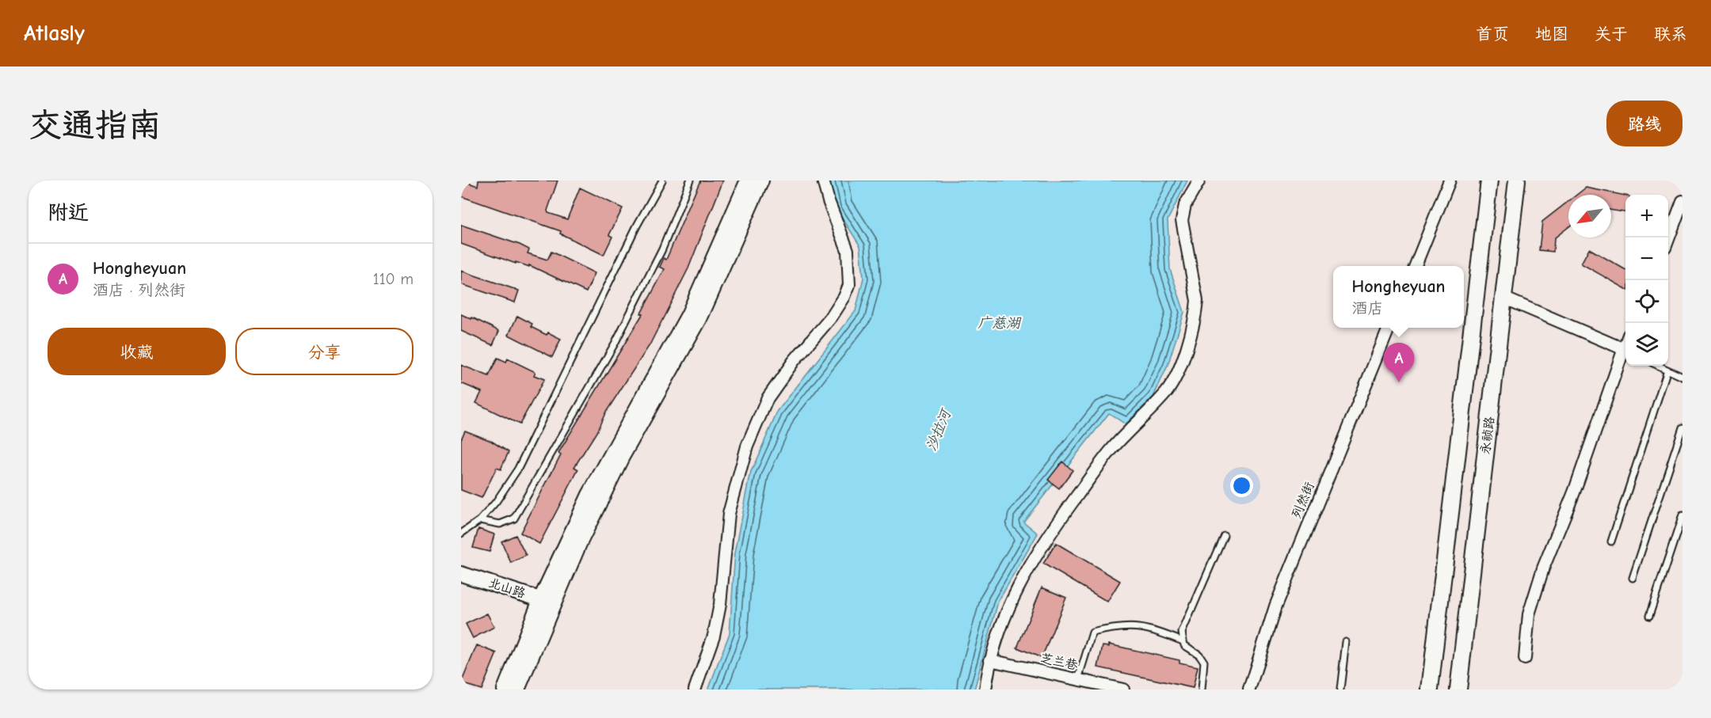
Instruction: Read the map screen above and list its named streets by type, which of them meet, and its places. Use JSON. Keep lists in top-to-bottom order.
{
  "streets": {
    "main road": ["永祯路"],
    "street": ["列然街", "北山路", "芝兰巷"]
  },
  "water": ["广慈湖", "沙拉河"],
  "north": "bottom left",
  "page": {
    "header": "Atlasly",
    "nav": [
      "首页",
      "地图",
      "关于",
      "联系"
    ],
    "buttons": [
      "路线",
      ["收藏", "分享"]
    ],
    "title": "交通指南",
    "heading": "附近",
    "map_buttons": ["+", "−"],
    "list": [
      {
        "mark": "A",
        "name": "Hongheyuan",
        "note": "酒店 · 列然街",
        "value": "110 m"
      }
    ],
    "popup": ["Hongheyuan", "酒店"],
    "pins": "A"
  }
}
